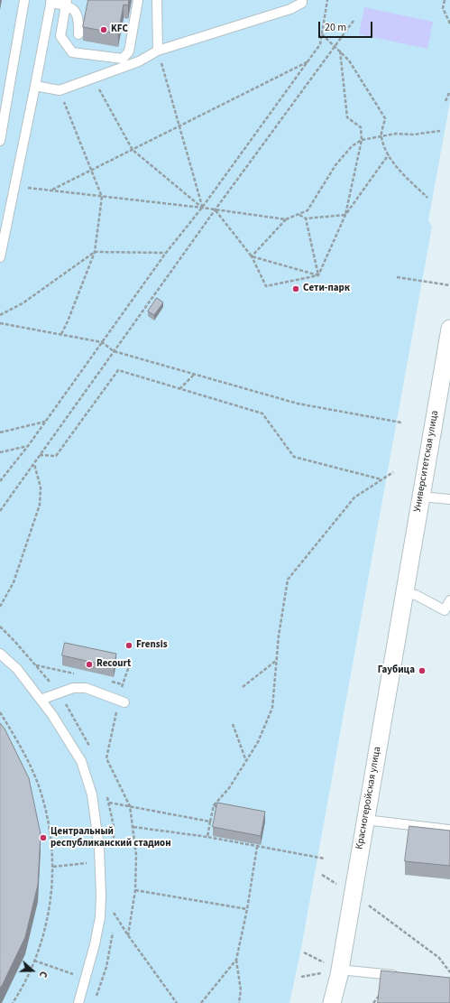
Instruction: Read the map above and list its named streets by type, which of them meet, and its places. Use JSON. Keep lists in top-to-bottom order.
{
  "streets": {
    "street": ["Университетская улица", "Красногеройская улица"]
  },
  "crossings": [
    ["Университетская улица", "Красногеройская улица"]
  ],
  "places": [
    "KFC",
    "Сети-парк",
    "Frensis",
    "Recourt",
    "Гаубица",
    "Центральный республиканский стадион"
  ],
  "scale_bar": "20 m",
  "north": "right"
}
